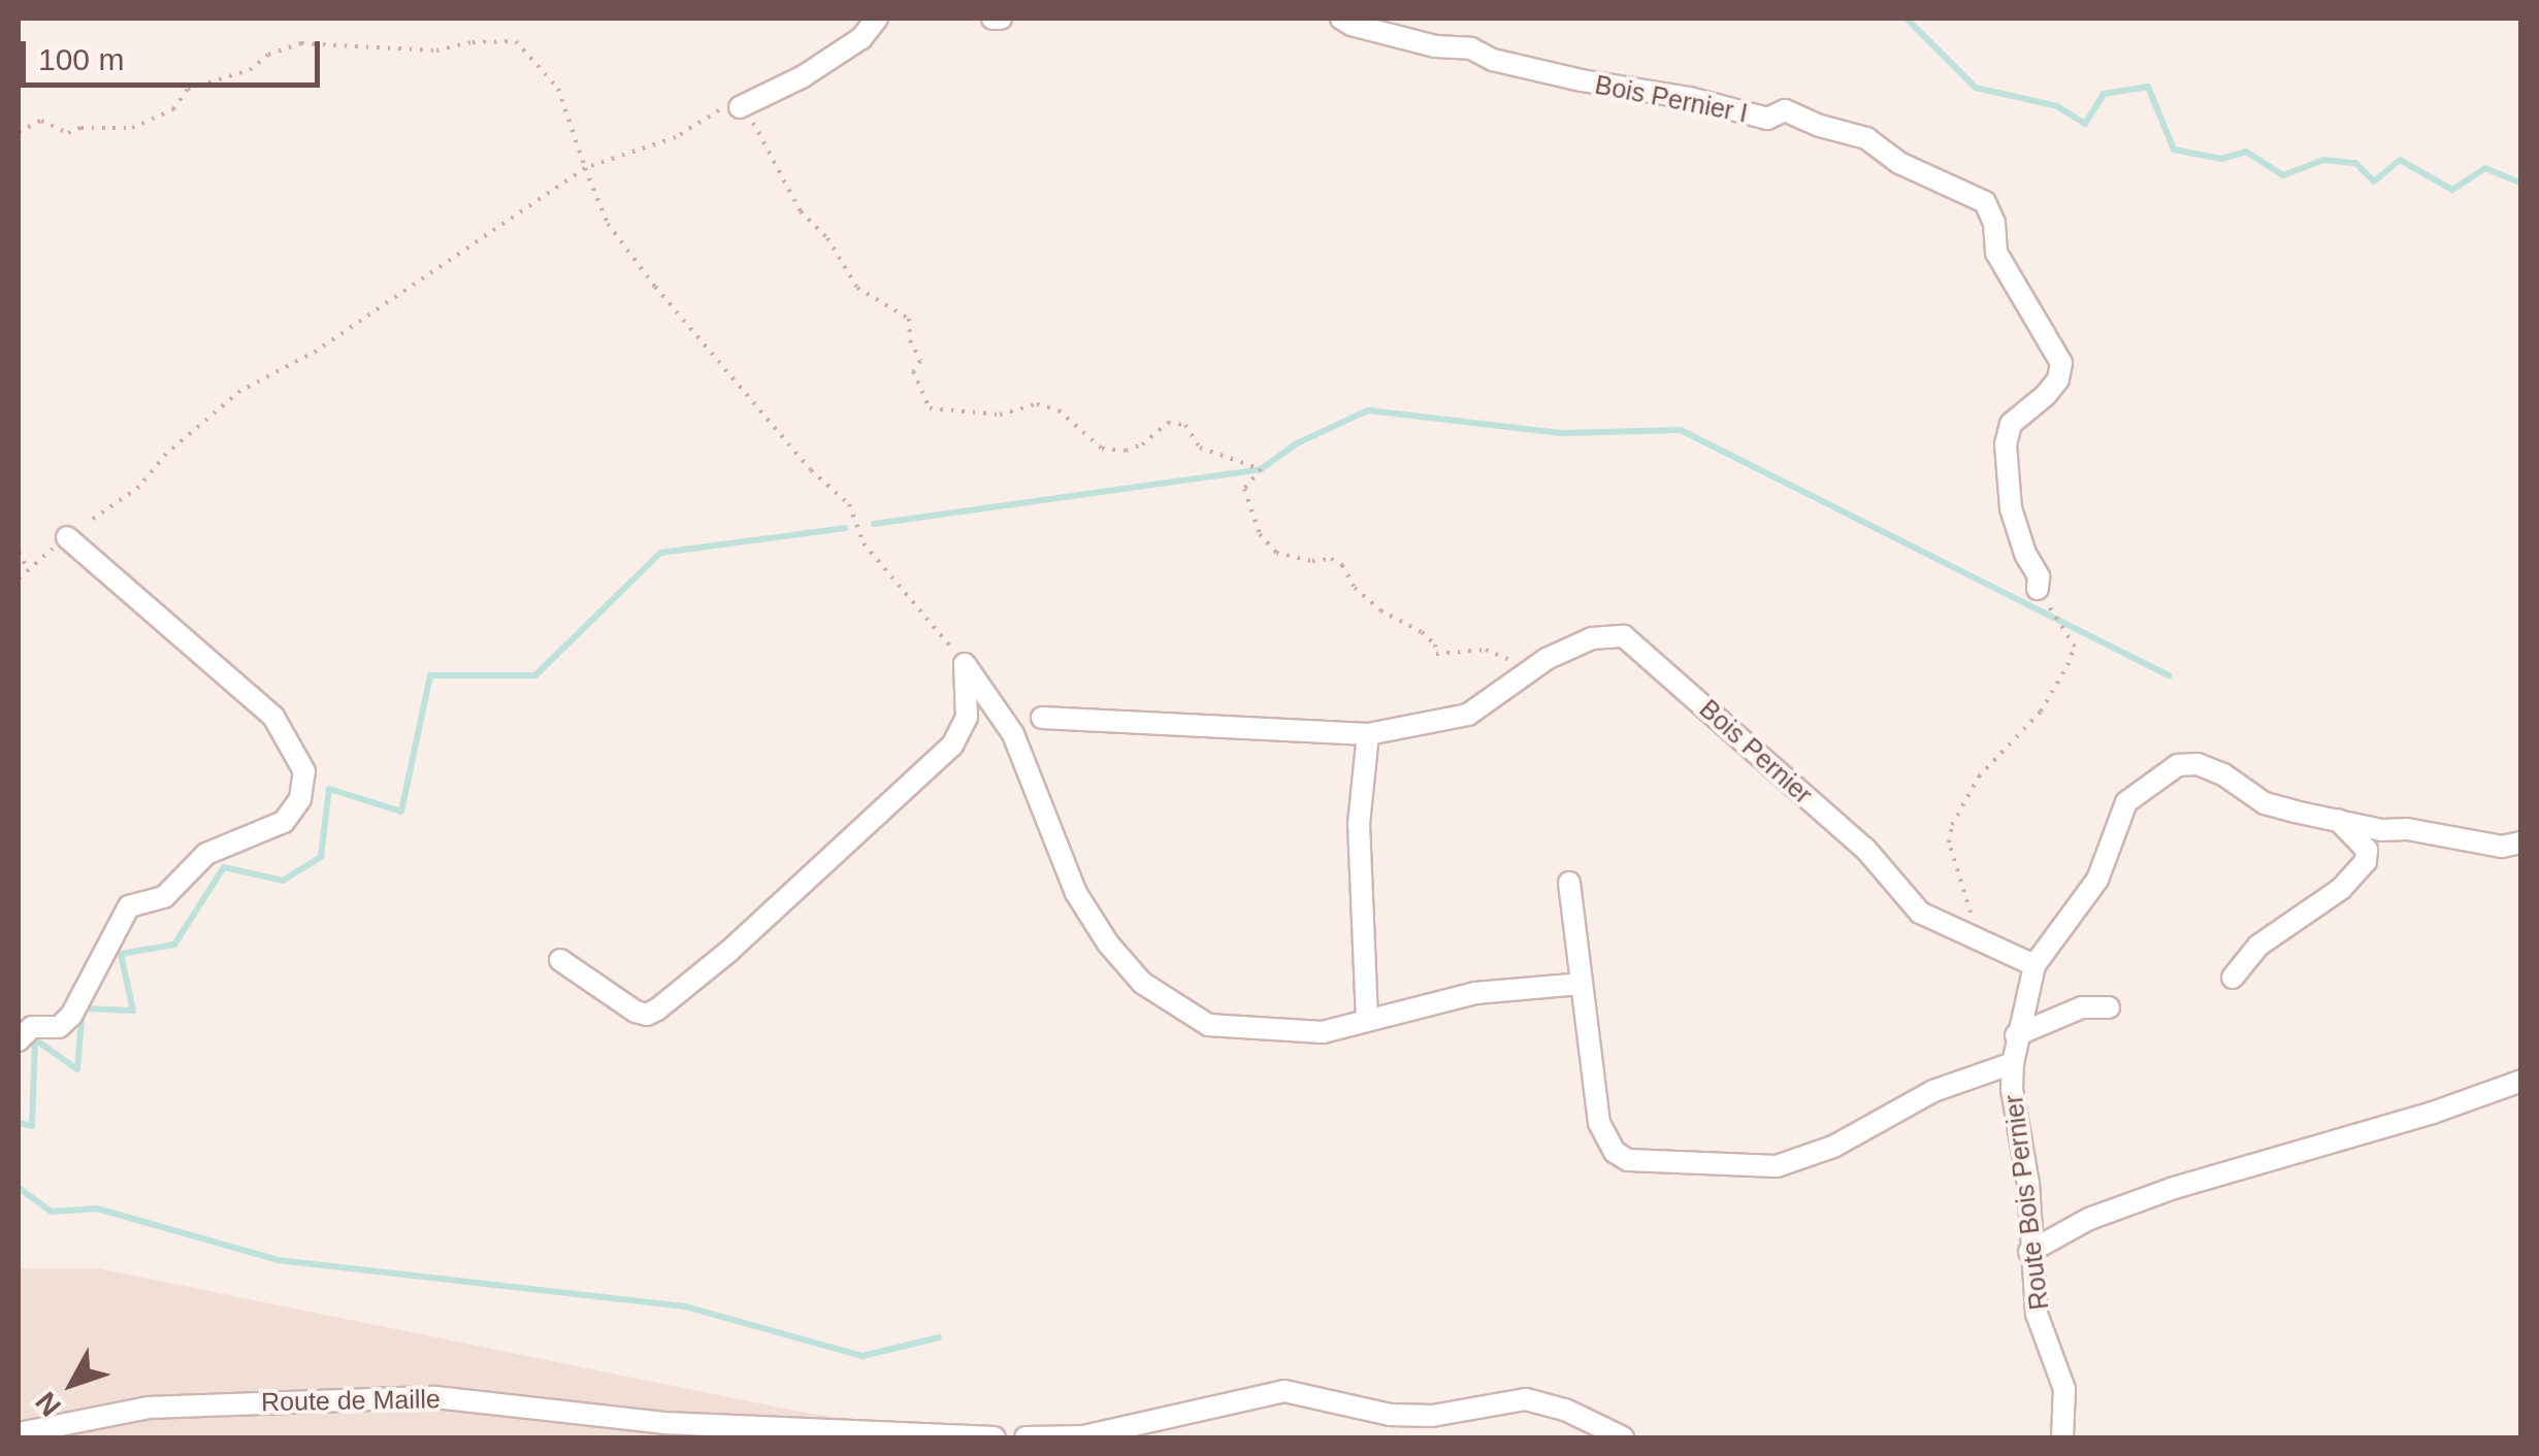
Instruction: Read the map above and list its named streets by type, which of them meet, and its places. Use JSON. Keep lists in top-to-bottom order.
{
  "streets": {
    "street": [
      "Bois Pernier I",
      "Bois Pernier",
      "Route Bois Pernier",
      "Route de Maille"
    ]
  },
  "crossings": [
    ["Bois Pernier", "Route Bois Pernier"]
  ],
  "scale_bar": "100 m",
  "north": "bottom left"
}
